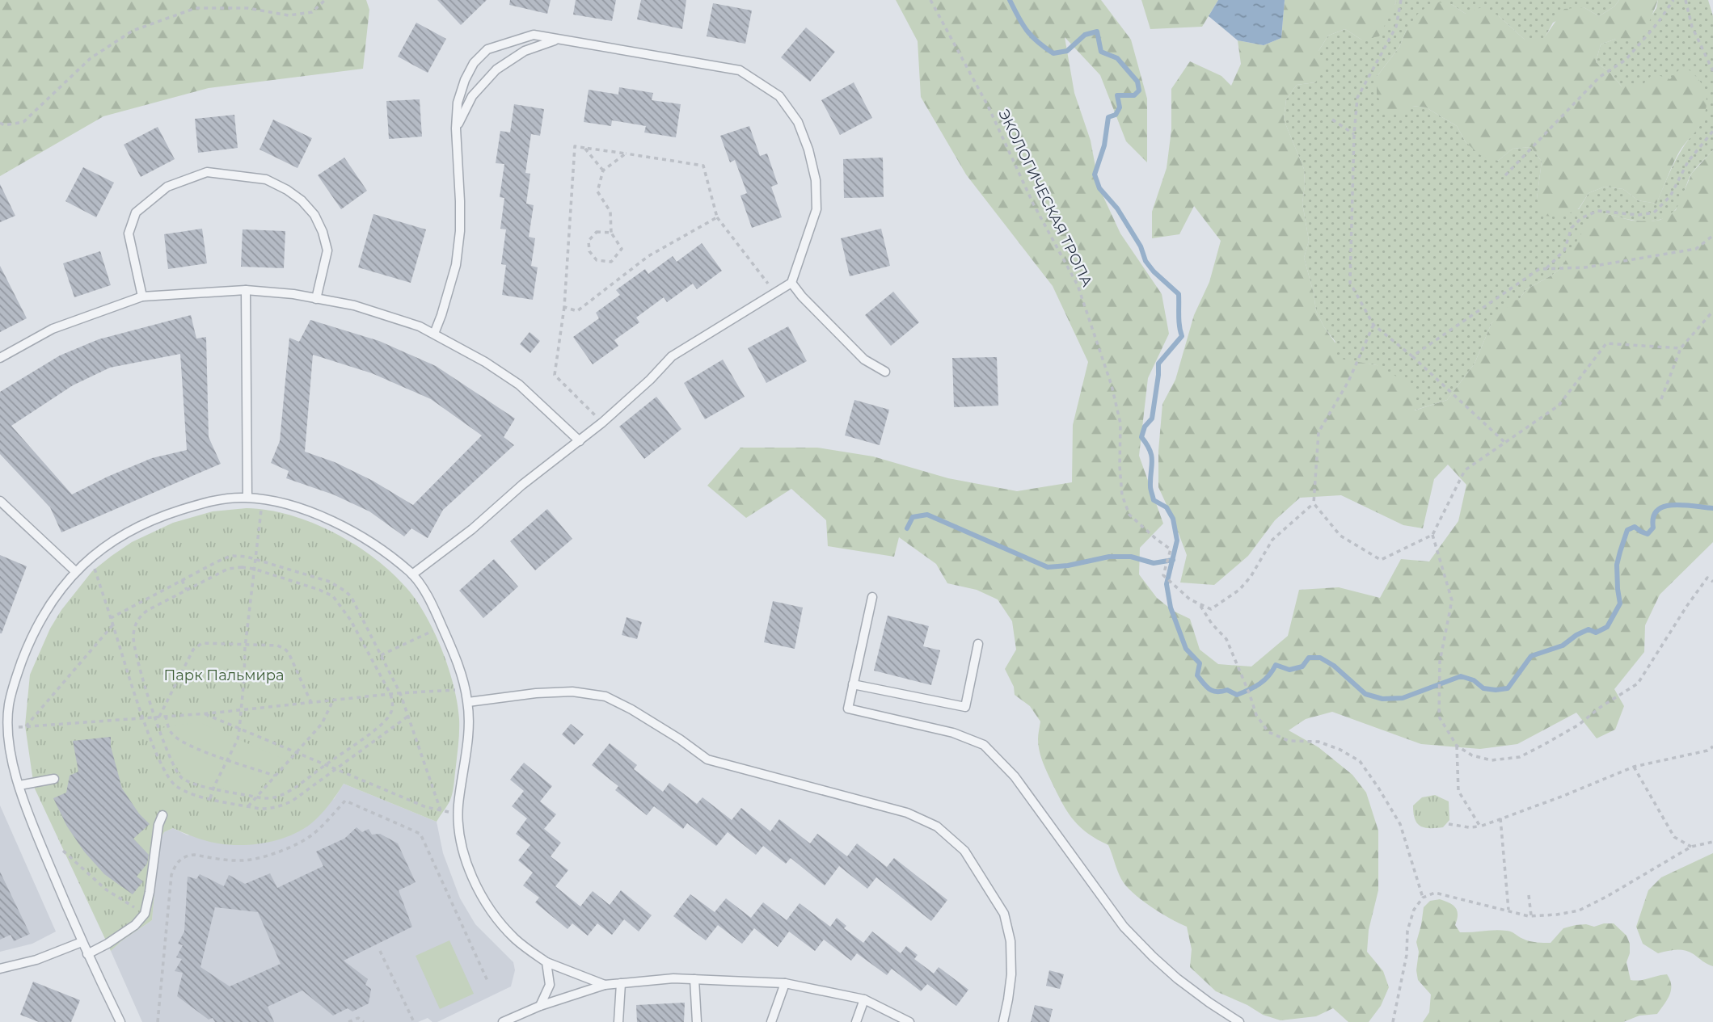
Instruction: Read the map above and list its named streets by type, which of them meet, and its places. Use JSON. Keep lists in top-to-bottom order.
{
  "streets": {
    "path": ["ЭКОЛОГИЧЕСКАЯ ТРОПА"]
  },
  "parks": ["Парк Пальмира"]
}
